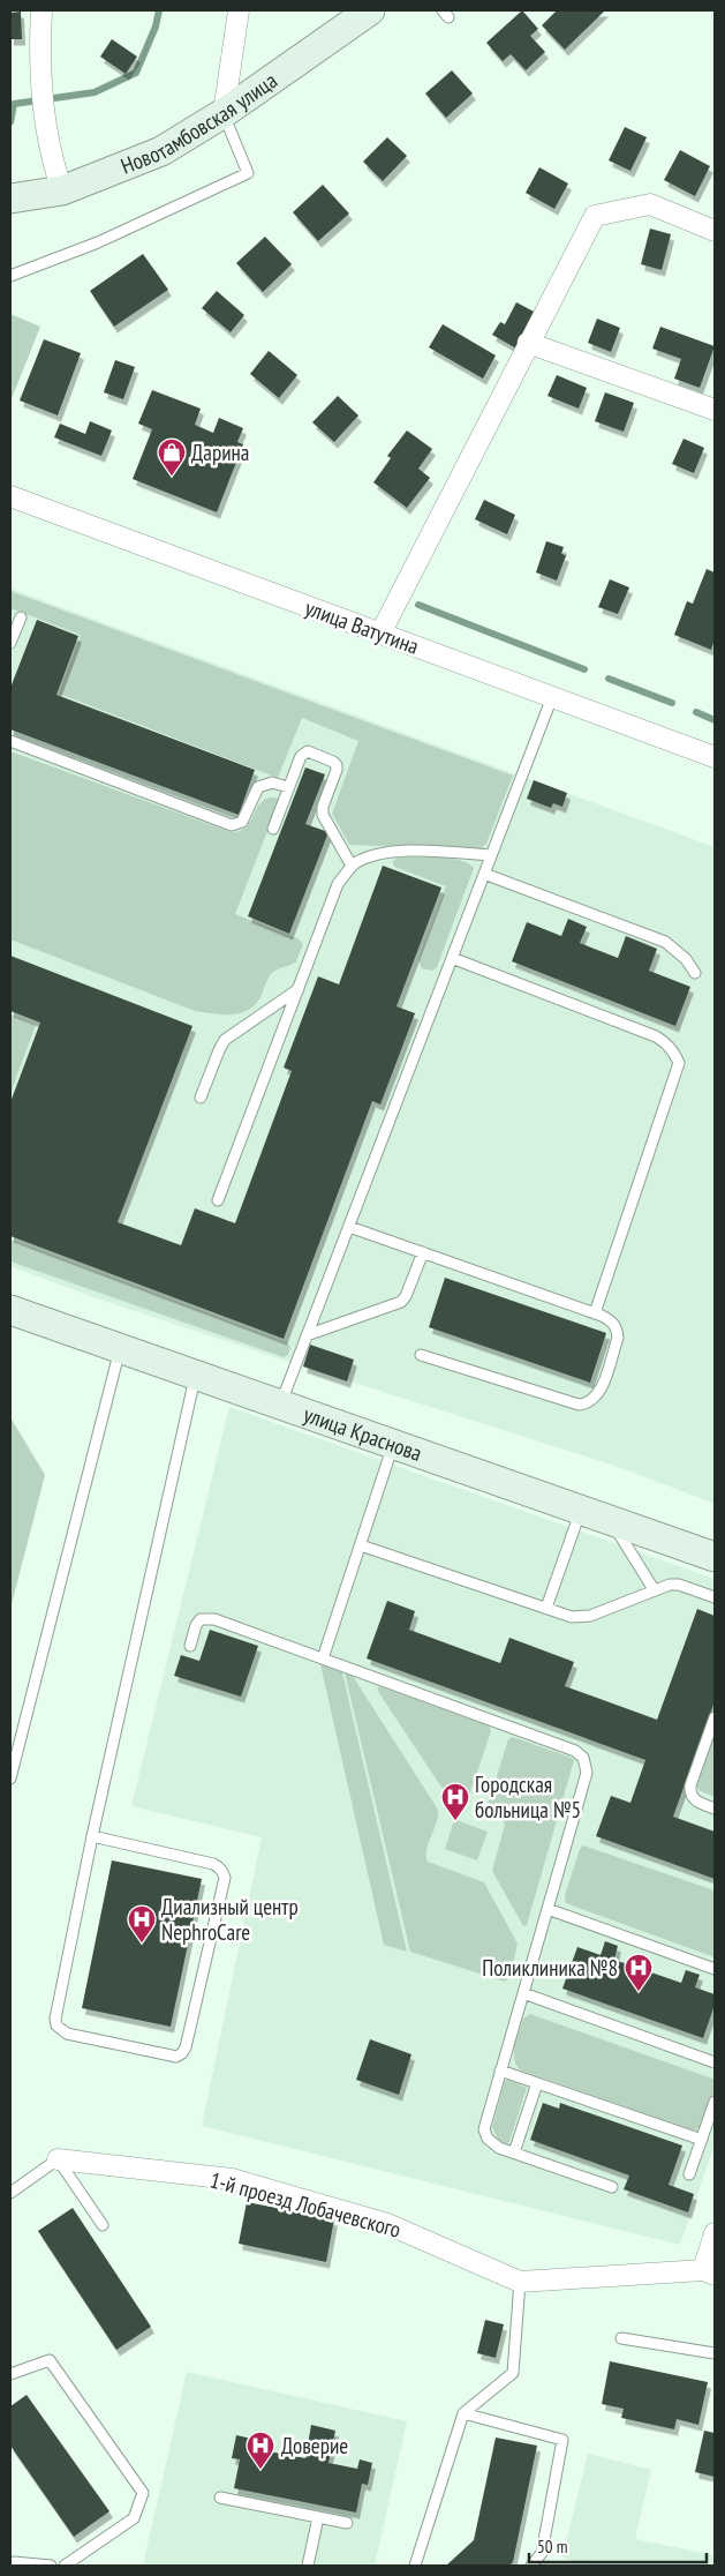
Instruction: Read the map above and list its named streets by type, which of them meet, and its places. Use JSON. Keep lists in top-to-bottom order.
{
  "streets": {
    "street": [
      "Новотамбовская улица",
      "улица Ватутина",
      "улица Краснова",
      "1-й проезд Лобачевского"
    ]
  },
  "places": {
    "shop": ["Дарина"],
    "hospital": [
      "Городская больница №5",
      "Диализный центр NephroCare",
      "Поликлиника №8",
      "Доверие"
    ]
  },
  "scale_bar": "50 m"
}
